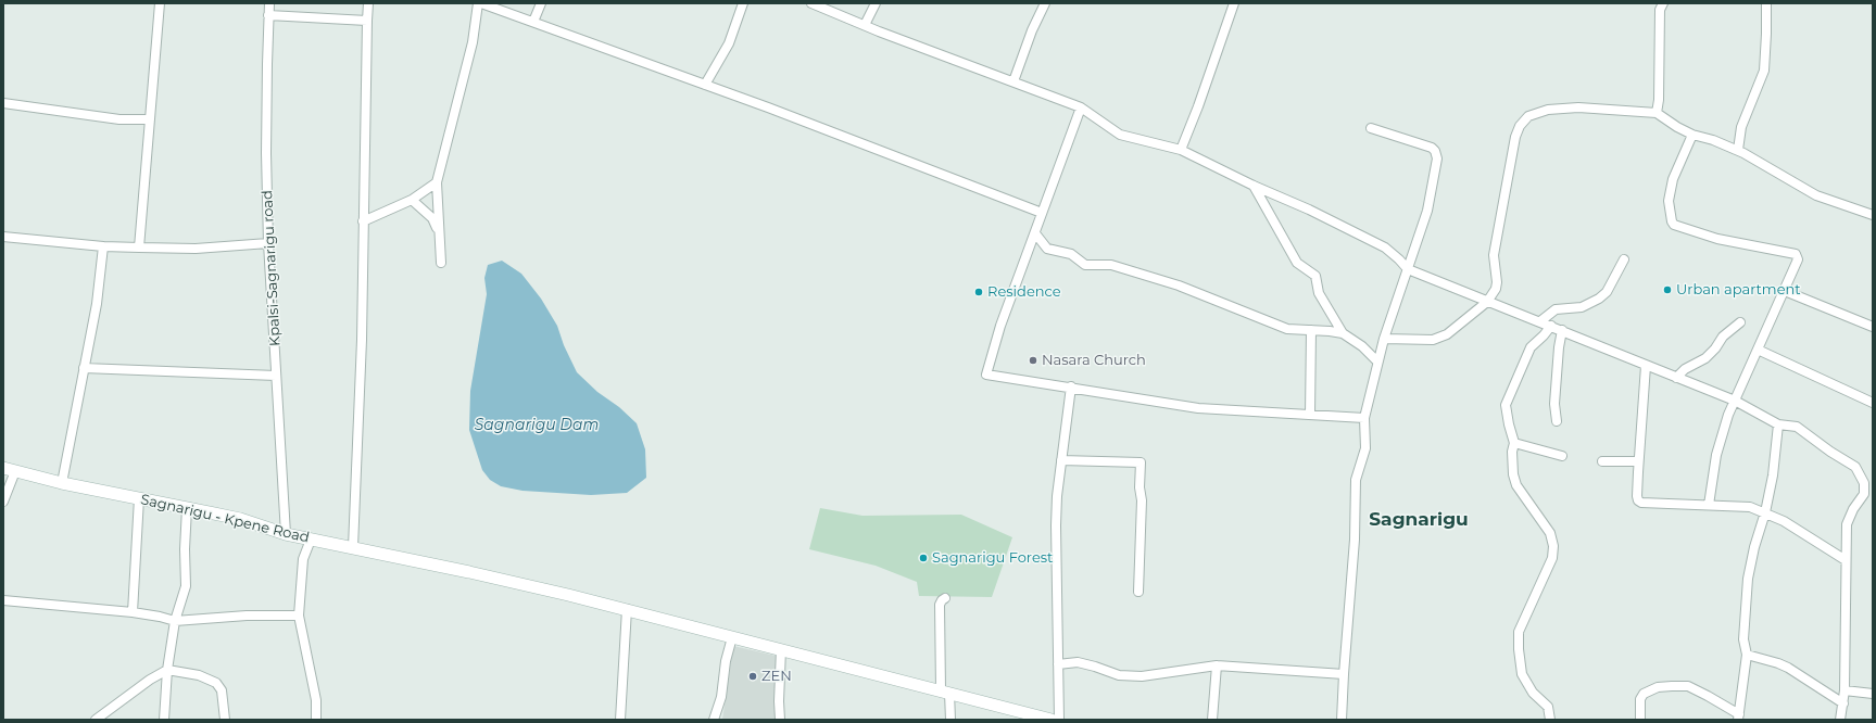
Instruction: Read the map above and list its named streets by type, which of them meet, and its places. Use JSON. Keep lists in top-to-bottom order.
{
  "streets": {
    "street": ["Kpalsi-Sagnarigu road", "Sagnarigu - Kpene Road"]
  },
  "crossings": [
    ["Kpalsi-Sagnarigu road", "Sagnarigu - Kpene Road"]
  ],
  "districts": ["Sagnarigu"],
  "water": ["Sagnarigu Dam"],
  "places": [
    "Urban apartment",
    "Residence",
    "Nasara Church",
    "Sagnarigu Forest",
    "ZEN"
  ]
}
